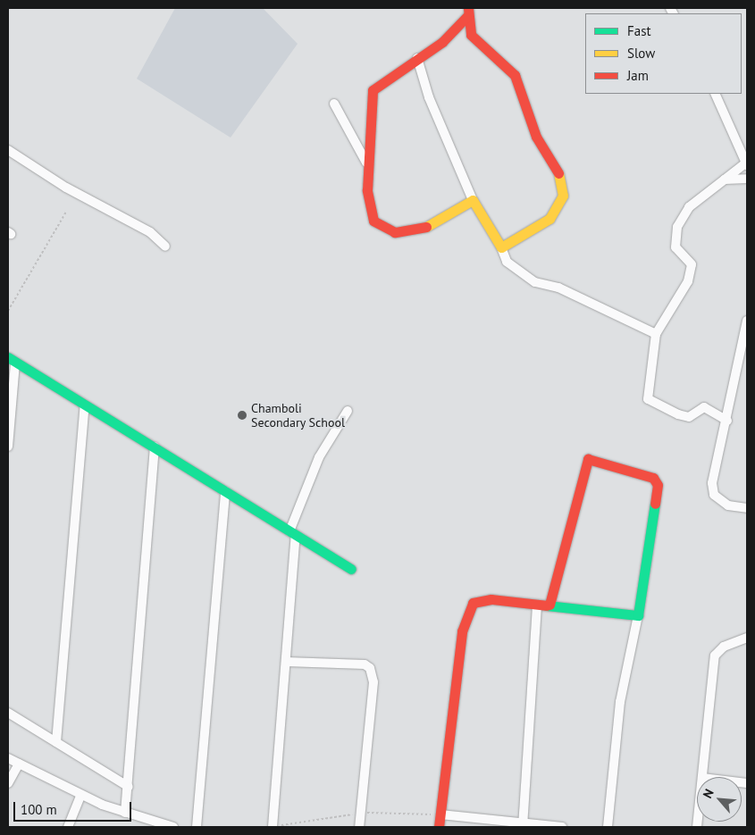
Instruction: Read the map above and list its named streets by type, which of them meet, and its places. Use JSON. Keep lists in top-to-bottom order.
{
  "places": ["Chamboli Secondary School"],
  "legend": ["Fast", "Slow", "Jam"],
  "scale_bar": "100 m",
  "north": "top left"
}
